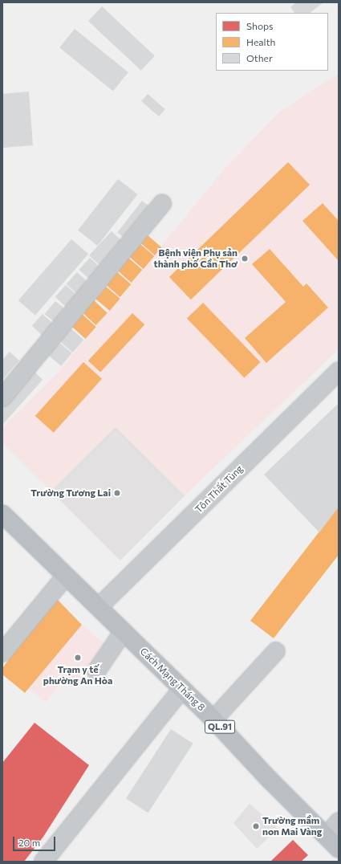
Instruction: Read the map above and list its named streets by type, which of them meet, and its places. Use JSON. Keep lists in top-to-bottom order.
{
  "streets": {
    "highway": ["Cách Mạng Tháng 8", "QL.91"],
    "street": ["Tôn Thất Tùng"]
  },
  "crossings": [
    ["Tôn Thất Tùng", "Cách Mạng Tháng 8"]
  ],
  "places": [
    "Bệnh viện Phụ sản thành phố Cần Thơ",
    "Trường Tương Lai",
    "Trạm y tế phường An Hòa",
    "Trường mầm non Mai Vàng"
  ],
  "legend": ["Shops", "Health", "Other"],
  "scale_bar": "20 m"
}
